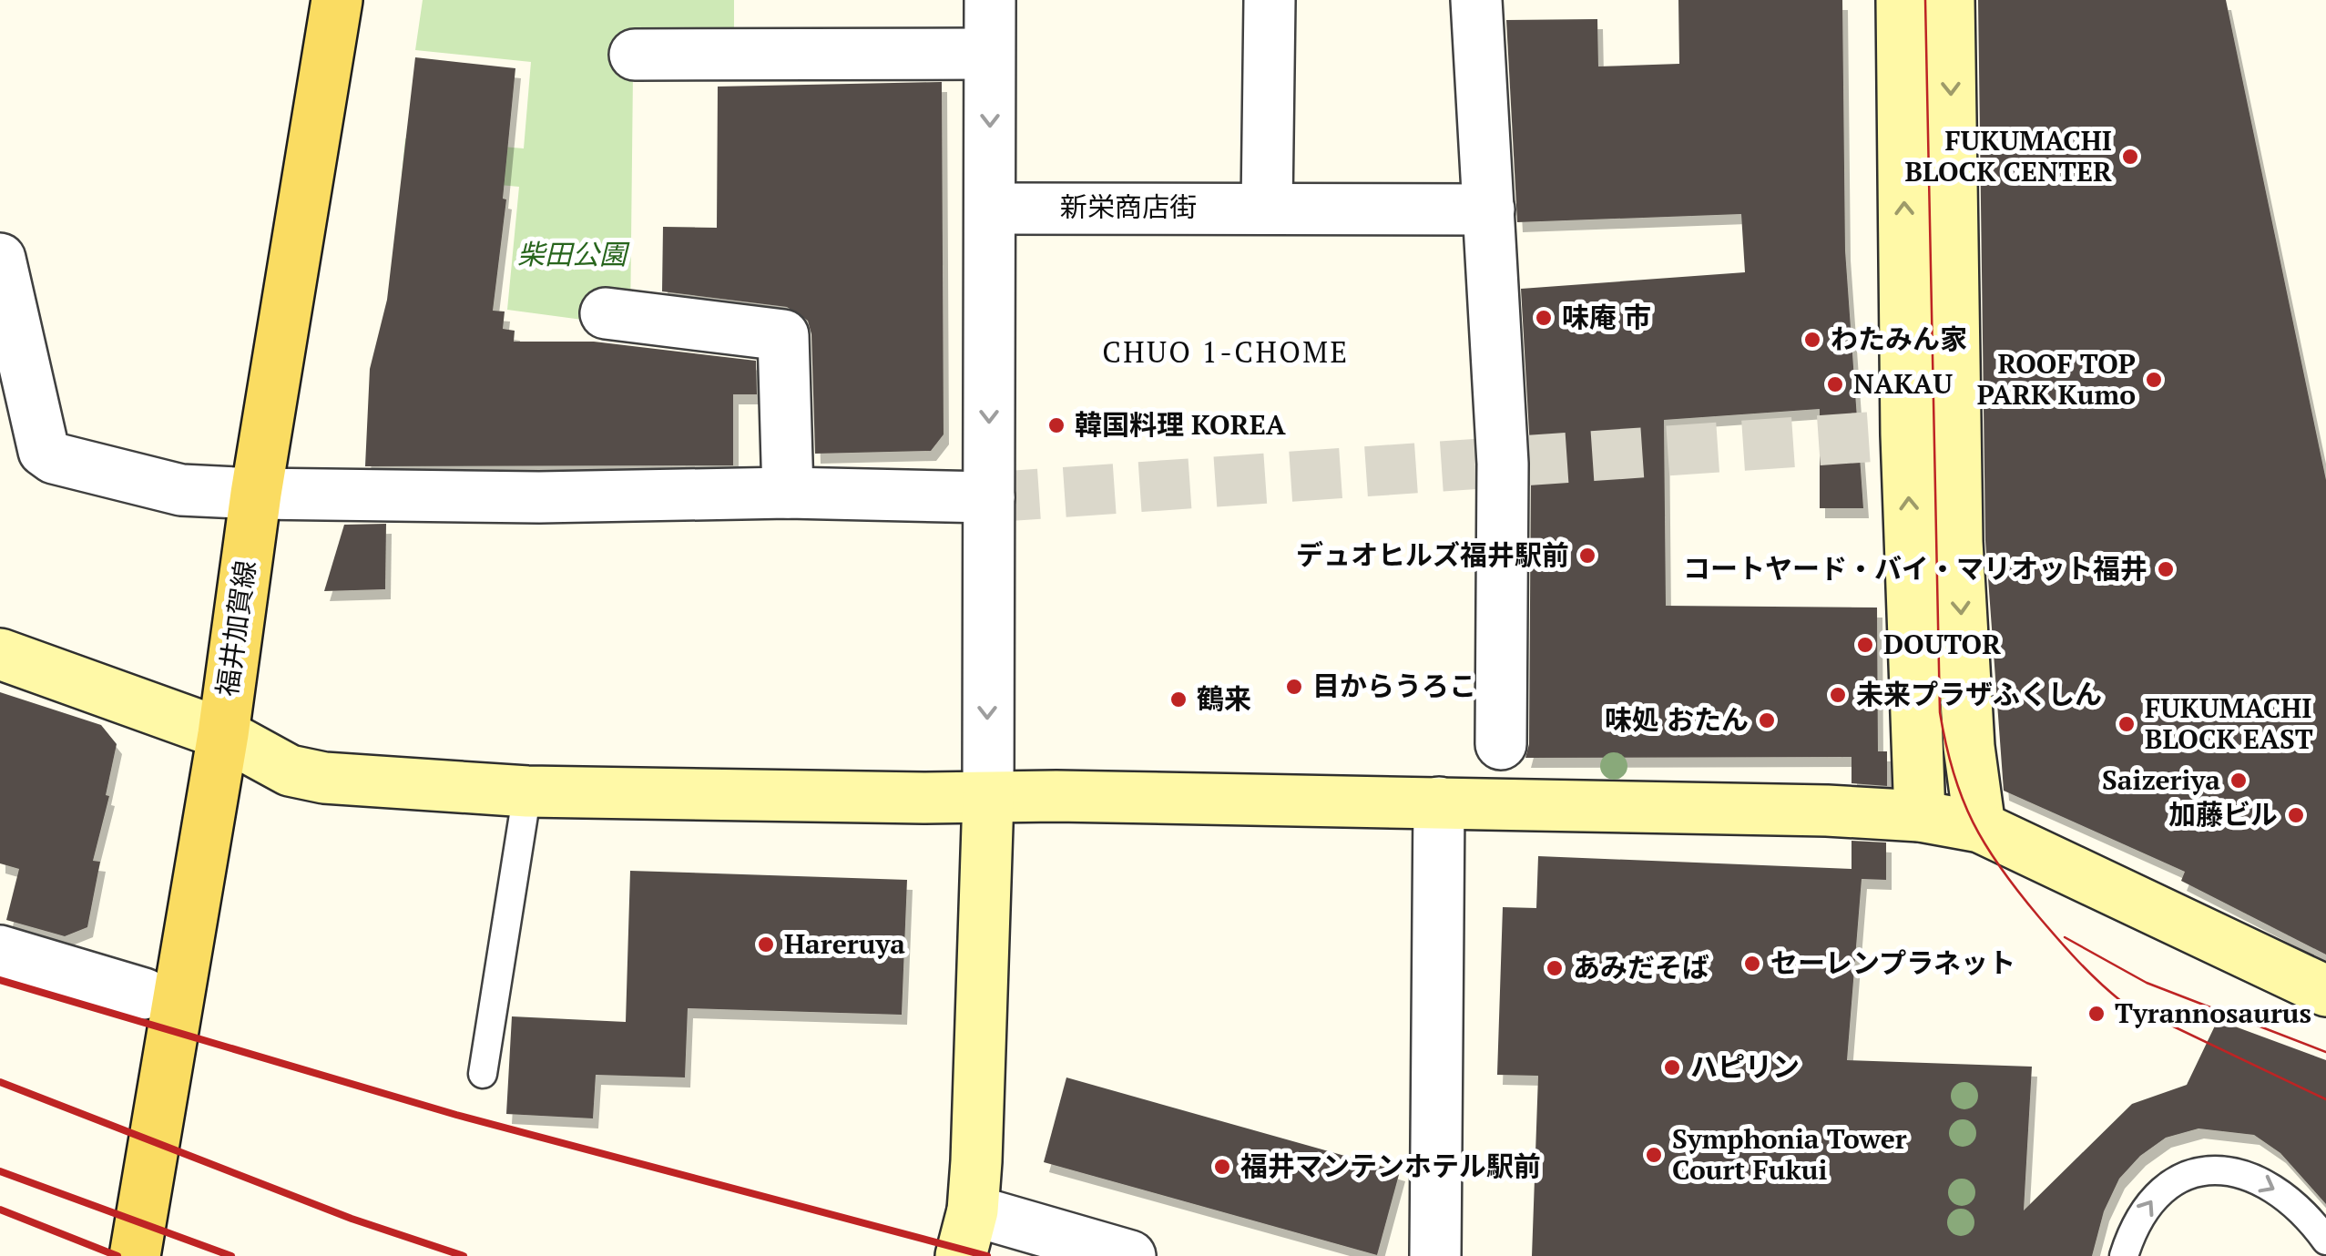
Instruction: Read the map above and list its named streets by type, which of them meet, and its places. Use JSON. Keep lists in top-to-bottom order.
{
  "streets": {
    "main road": ["福井加賀線"],
    "street": ["新栄商店街"]
  },
  "districts": ["CHUO 1-CHOME"],
  "parks": ["柴田公園"],
  "places": [
    "FUKUMACHI BLOCK CENTER",
    "味庵 市",
    "わたみん家",
    "ROOF TOP PARK Kumo",
    "NAKAU",
    "韓国料理 KOREA",
    "デュオヒルズ福井駅前",
    "コートヤード・バイ・マリオット福井",
    "DOUTOR",
    "目からうろこ",
    "未来プラザふくしん",
    "鶴来",
    "味処 おたん",
    "FUKUMACHI BLOCK EAST",
    "Saizeriya",
    "加藤ビル",
    "Hareruya",
    "セーレンプラネット",
    "あみだそば",
    "Tyrannosaurus",
    "ハピリン",
    "Symphonia Tower Court Fukui",
    "福井マンテンホテル駅前"
  ]
}
